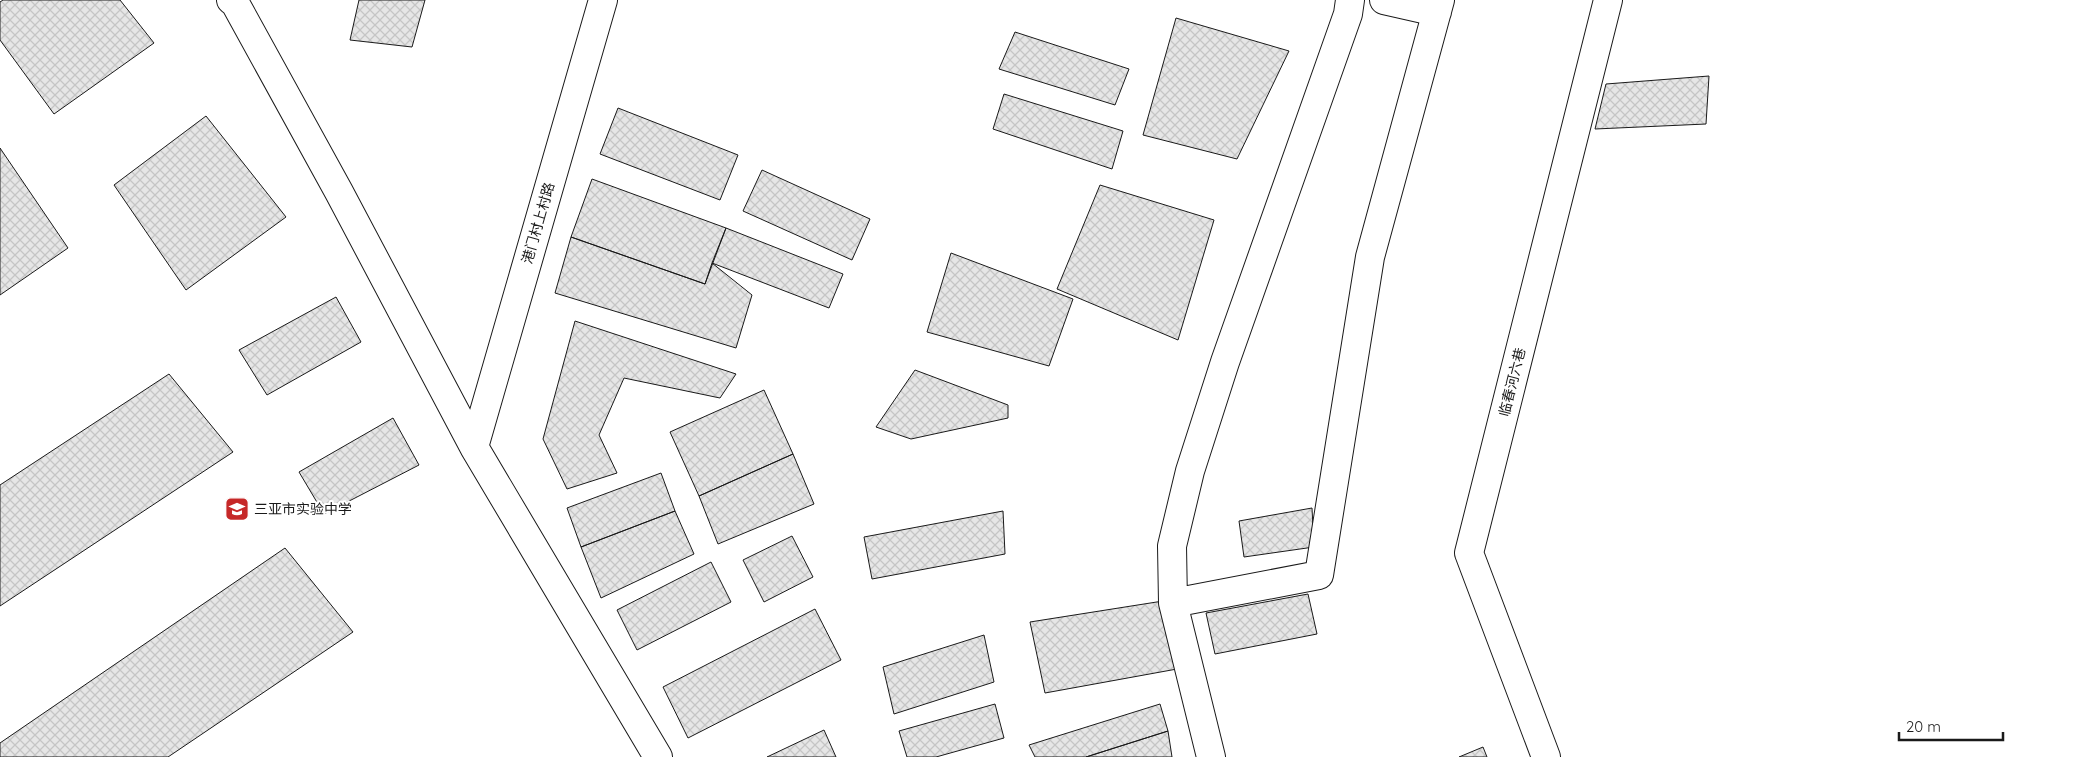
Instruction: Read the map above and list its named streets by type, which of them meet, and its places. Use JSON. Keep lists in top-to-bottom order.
{
  "streets": {
    "street": ["港门村上村路", "临春河六巷"]
  },
  "places": {
    "school or university": ["三亚市实验中学"]
  },
  "scale_bar": "20 m"
}
